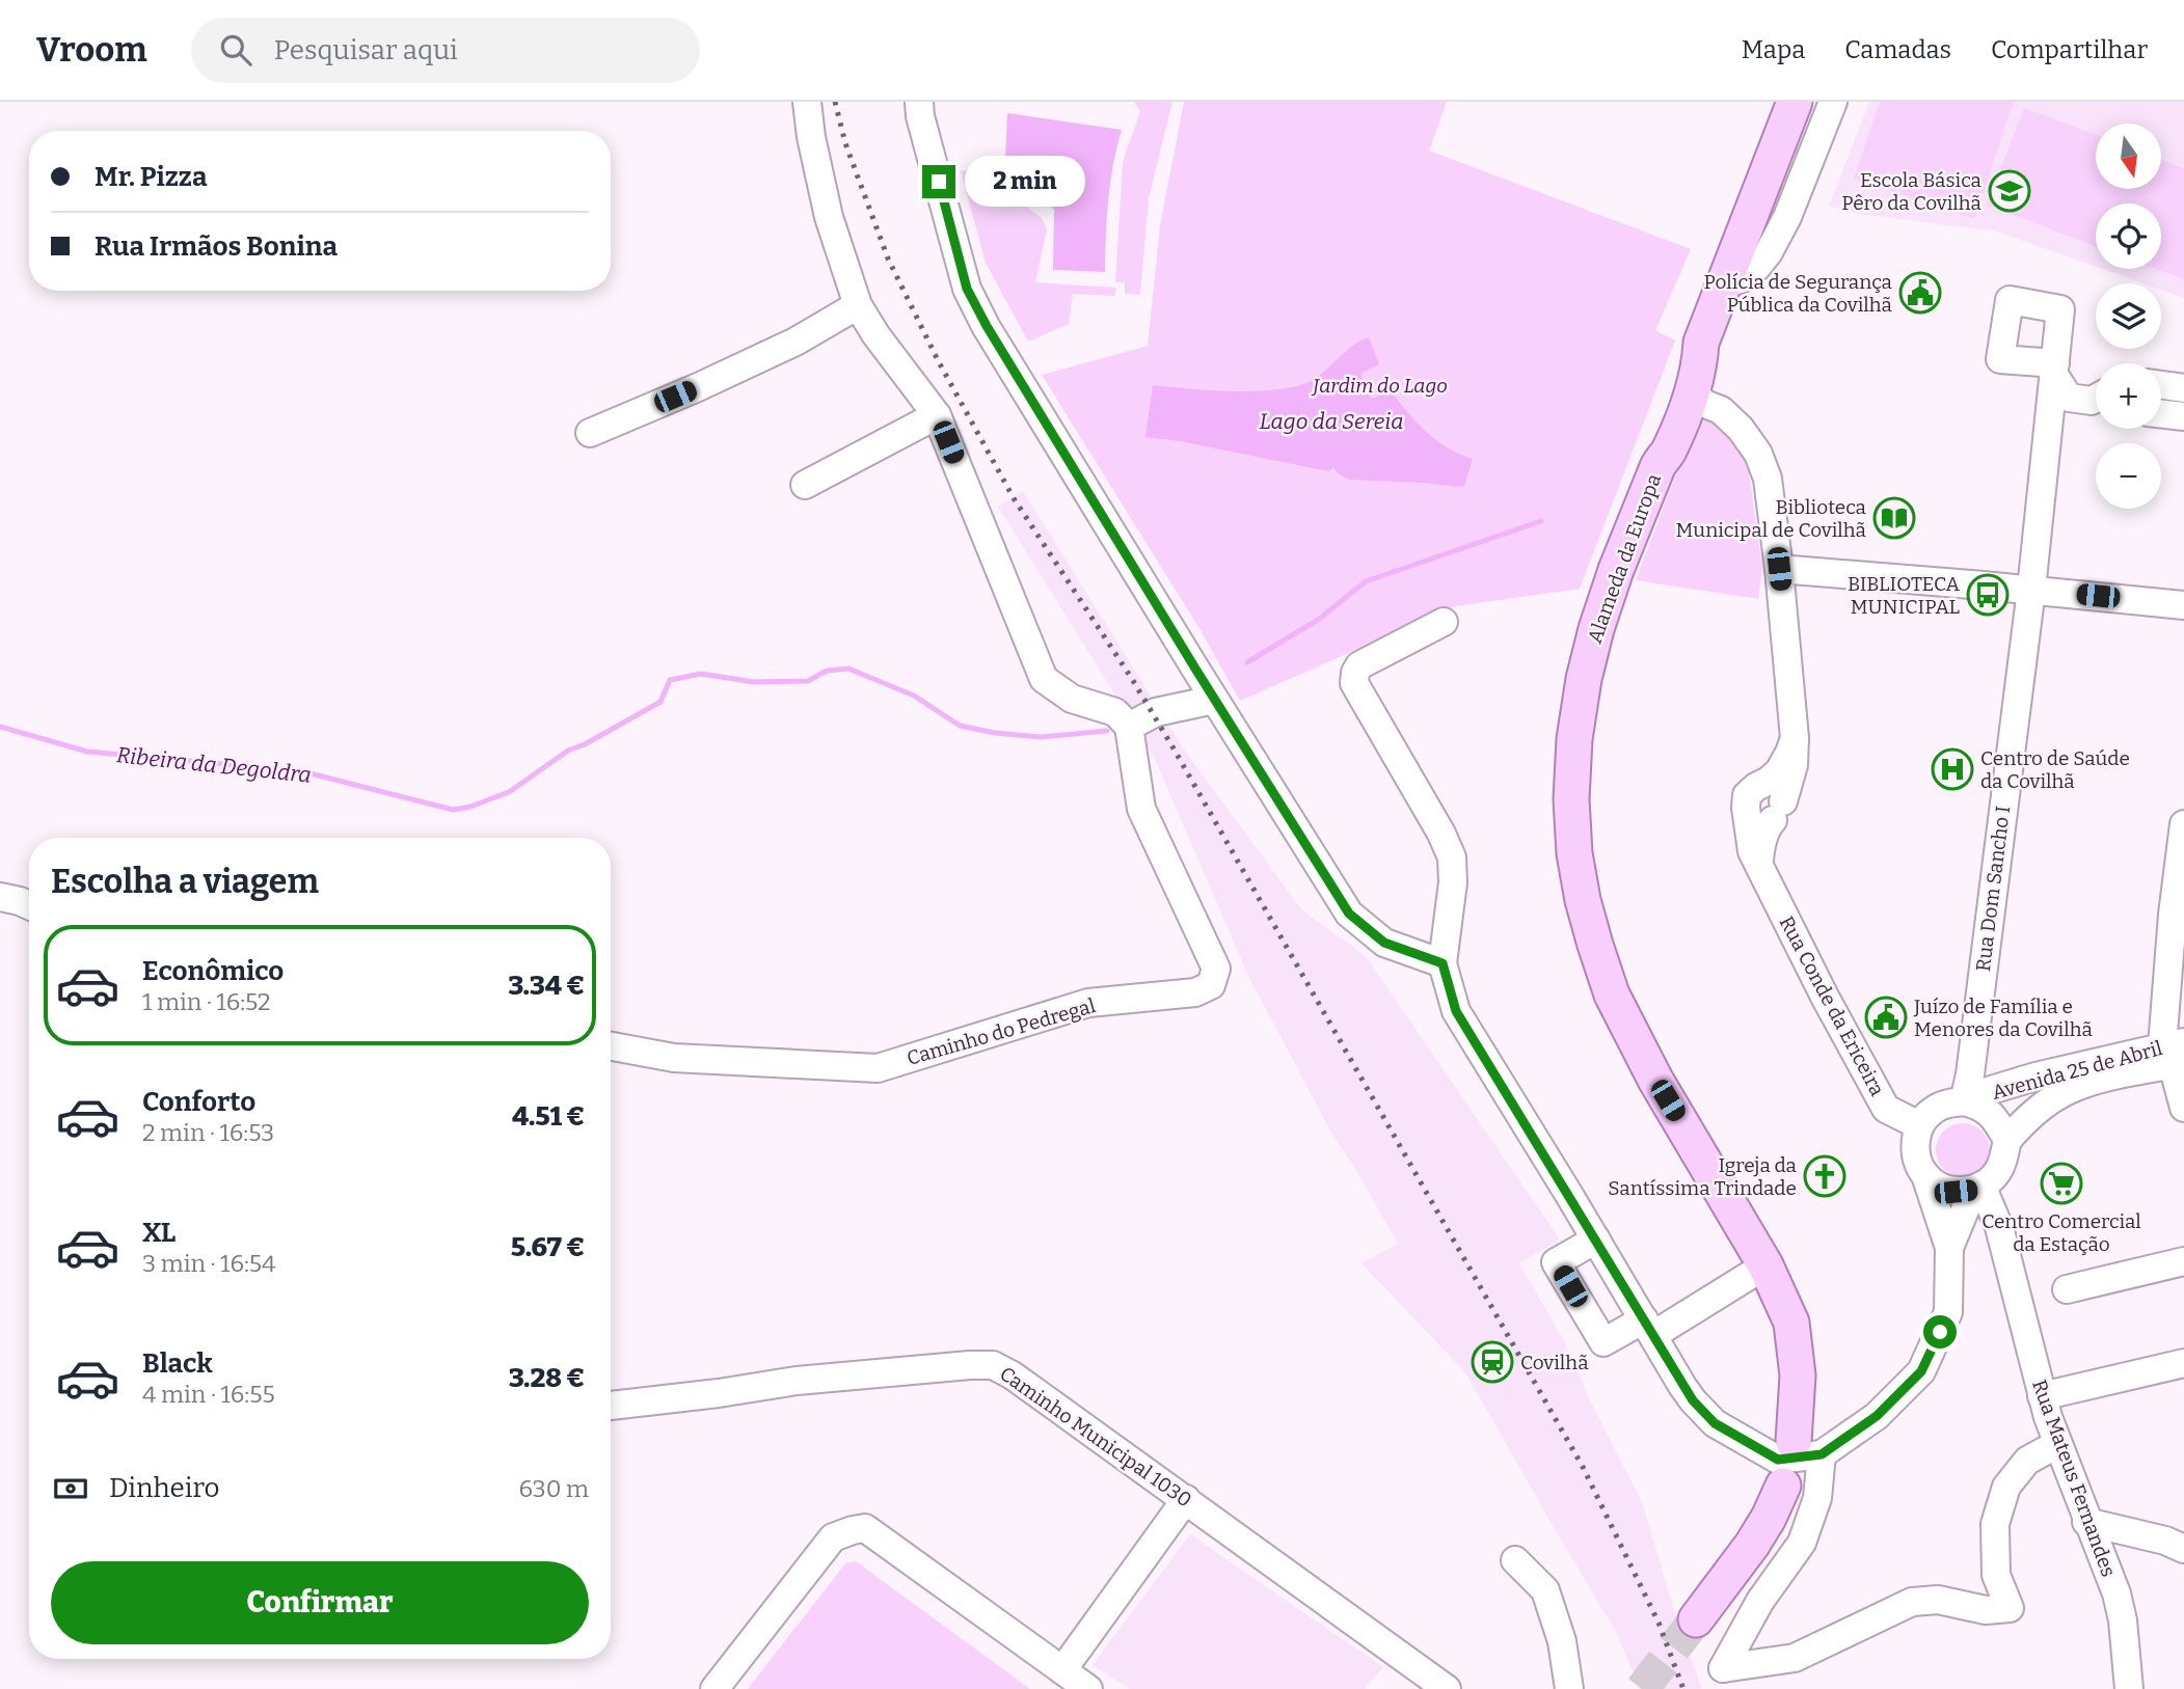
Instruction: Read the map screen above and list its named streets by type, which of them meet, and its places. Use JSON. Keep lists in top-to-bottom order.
{
  "streets": {
    "main road": ["Alameda da Europa"],
    "street": [
      "Rua Dom Sancho I",
      "Rua Conde da Ericeira",
      "Caminho do Pedregal",
      "Avenida 25 de Abril",
      "Caminho Municipal 1030",
      "Rua Mateus Fernandes"
    ]
  },
  "crossings": [
    ["Rua Dom Sancho I", "Rua Conde da Ericeira"],
    ["Rua Dom Sancho I", "Avenida 25 de Abril"],
    ["Rua Dom Sancho I", "Rua Mateus Fernandes"],
    ["Rua Conde da Ericeira", "Avenida 25 de Abril"],
    ["Rua Conde da Ericeira", "Rua Mateus Fernandes"],
    ["Avenida 25 de Abril", "Rua Mateus Fernandes"]
  ],
  "water": ["Lago da Sereia", "Ribeira da Degoldra"],
  "parks": ["Jardim do Lago"],
  "places": {
    "school or university": ["Escola Básica Pêro da Covilhã"],
    "public building": ["Polícia de Segurança Pública da Covilhã", "Juízo de Família e Menores da Covilhã"],
    "library": ["Biblioteca Municipal de Covilhã"],
    "bus stop": ["BIBLIOTECA MUNICIPAL"],
    "hospital": ["Centro de Saúde da Covilhã"],
    "church": ["Igreja da Santíssima Trindade"],
    "supermarket": ["Centro Comercial da Estação"],
    "station": ["Covilhã"]
  },
  "north": "bottom",
  "page": {
    "header": "Vroom",
    "search": "Pesquisar aqui",
    "nav": ["Mapa", "Camadas", "Compartilhar"],
    "map_buttons": ["+", "−"],
    "banner": ["Mr. Pizza", "Rua Irmãos Bonina"],
    "bubble": "2 min",
    "heading": "Escolha a viagem",
    "list": [
      {
        "name": "Econômico",
        "note": "1 min · 16:52",
        "value": "3.34 €"
      },
      {
        "name": "Conforto",
        "note": "2 min · 16:53",
        "value": "4.51 €"
      },
      {
        "name": "XL",
        "note": "3 min · 16:54",
        "value": "5.67 €"
      },
      {
        "name": "Black",
        "note": "4 min · 16:55",
        "value": "3.28 €"
      }
    ],
    "pay": ["Dinheiro", "630 m"],
    "buttons": "Confirmar"
  }
}
